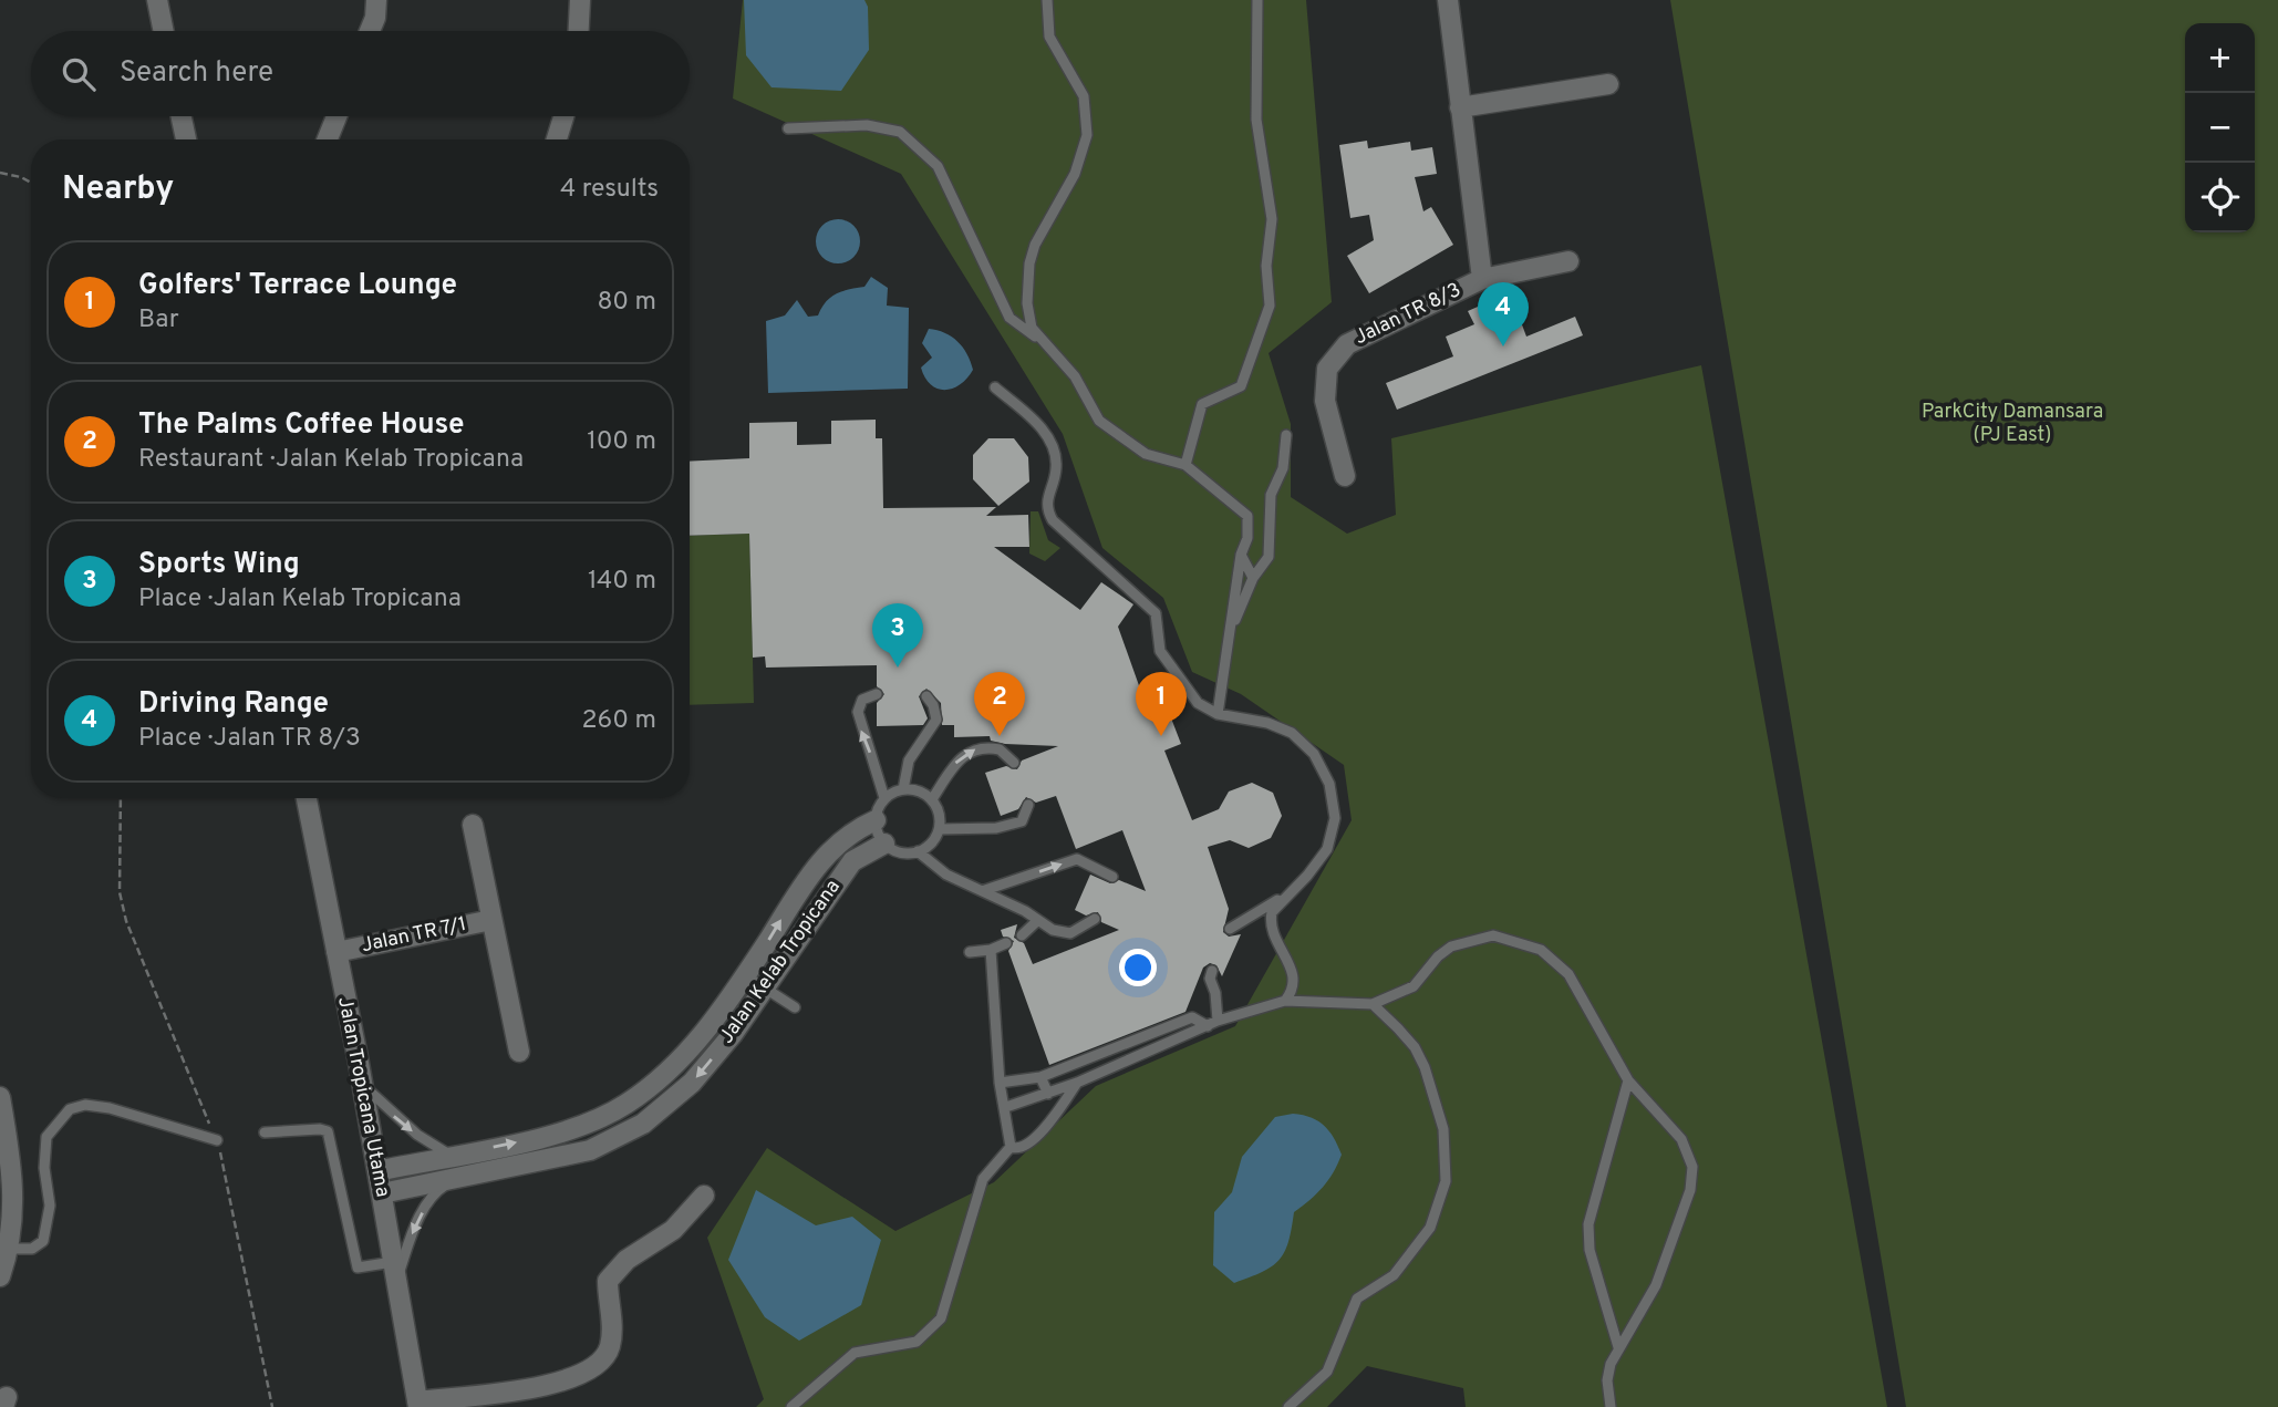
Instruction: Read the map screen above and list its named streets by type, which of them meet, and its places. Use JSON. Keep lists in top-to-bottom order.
{
  "streets": {
    "street": [
      "Jalan TR 8/3",
      "Jalan TR 7/1",
      "Jalan Kelab Tropicana",
      "Jalan Tropicana Utama"
    ]
  },
  "crossings": [
    ["Jalan TR 7/1", "Jalan Tropicana Utama"],
    ["Jalan Kelab Tropicana", "Jalan Tropicana Utama"]
  ],
  "parks": ["ParkCity Damansara (PJ East)"],
  "page": {
    "map_buttons": ["+", "−"],
    "search": "Search here",
    "heading": ["Nearby", "4 results"],
    "list": [
      {
        "mark": "1",
        "name": "Golfers' Terrace Lounge",
        "note": "Bar",
        "value": "80 m"
      },
      {
        "mark": "2",
        "name": "The Palms Coffee House",
        "note": "Restaurant · Jalan Kelab Tropicana",
        "value": "100 m"
      },
      {
        "mark": "3",
        "name": "Sports Wing",
        "note": "Place · Jalan Kelab Tropicana",
        "value": "140 m"
      },
      {
        "mark": "4",
        "name": "Driving Range",
        "note": "Place · Jalan TR 8/3",
        "value": "260 m"
      }
    ],
    "pins": [
      "4",
      "3",
      "1",
      "2"
    ]
  }
}
